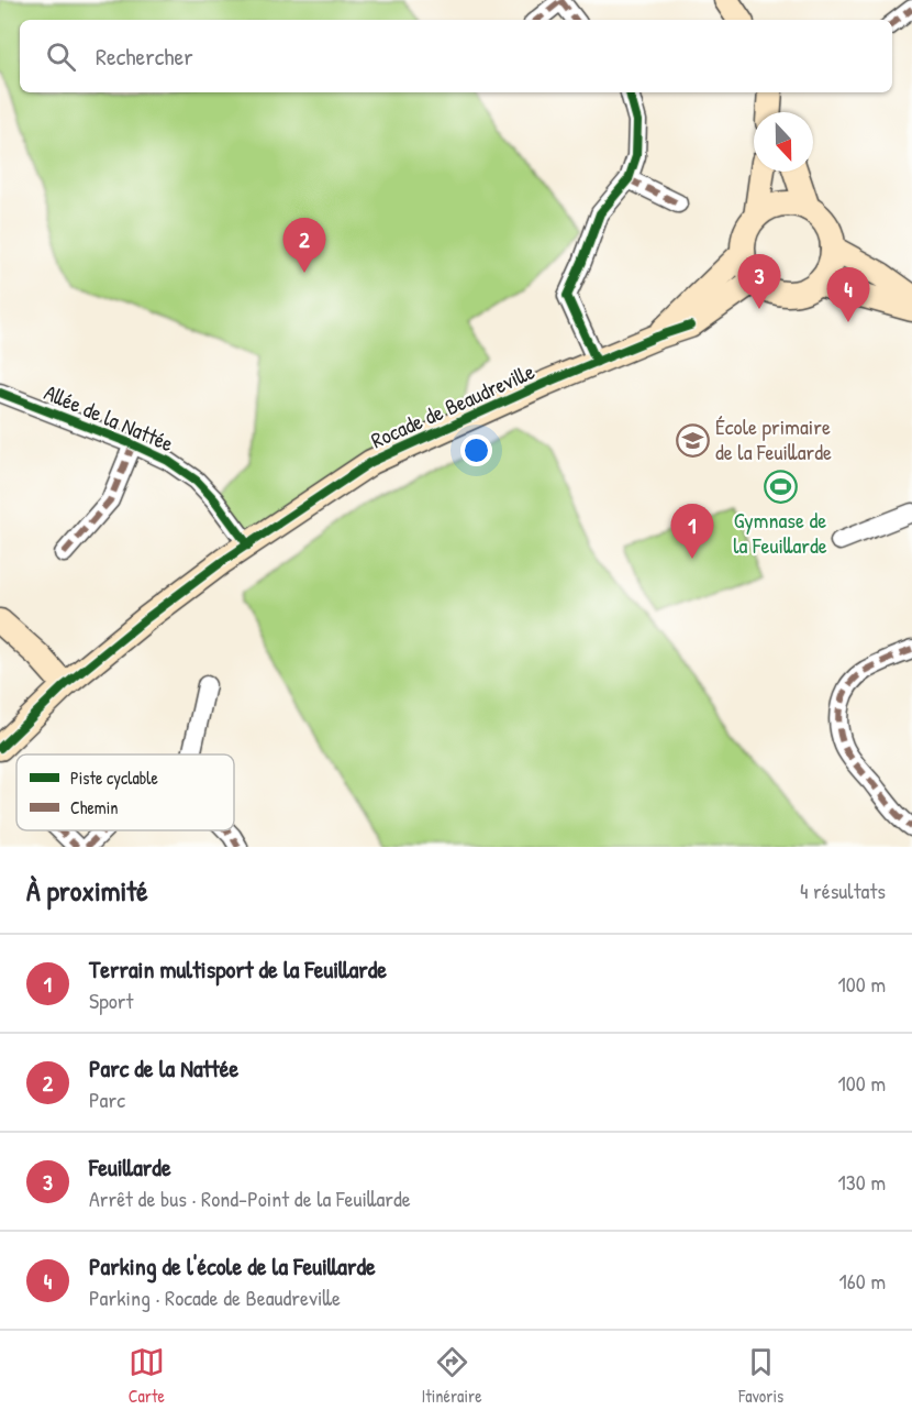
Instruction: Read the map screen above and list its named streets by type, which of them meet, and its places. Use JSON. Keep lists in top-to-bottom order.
{
  "streets": {
    "street": ["Rocade de Beaudreville", "Allée de la Nattée"]
  },
  "crossings": [
    ["Rocade de Beaudreville", "Allée de la Nattée"]
  ],
  "places": {
    "school or university": ["École primaire de la Feuillarde"],
    "sports": ["Gymnase de la Feuillarde"]
  },
  "legend": ["Piste cyclable", "Chemin"],
  "north": "bottom",
  "page": {
    "search": "Rechercher",
    "pins": [
      "2",
      "3",
      "4",
      "1"
    ],
    "heading": ["À proximité", "4 résultats"],
    "list": [
      {
        "mark": "1",
        "name": "Terrain multisport de la Feuillarde",
        "note": "Sport",
        "value": "100 m"
      },
      {
        "mark": "2",
        "name": "Parc de la Nattée",
        "note": "Parc",
        "value": "100 m"
      },
      {
        "mark": "3",
        "name": "Feuillarde",
        "note": "Arrêt de bus · Rond-Point de la Feuillarde",
        "value": "130 m"
      },
      {
        "mark": "4",
        "name": "Parking de l'école de la Feuillarde",
        "note": "Parking · Rocade de Beaudreville",
        "value": "160 m"
      }
    ],
    "nav": ["Carte", "Itinéraire", "Favoris"]
  }
}
